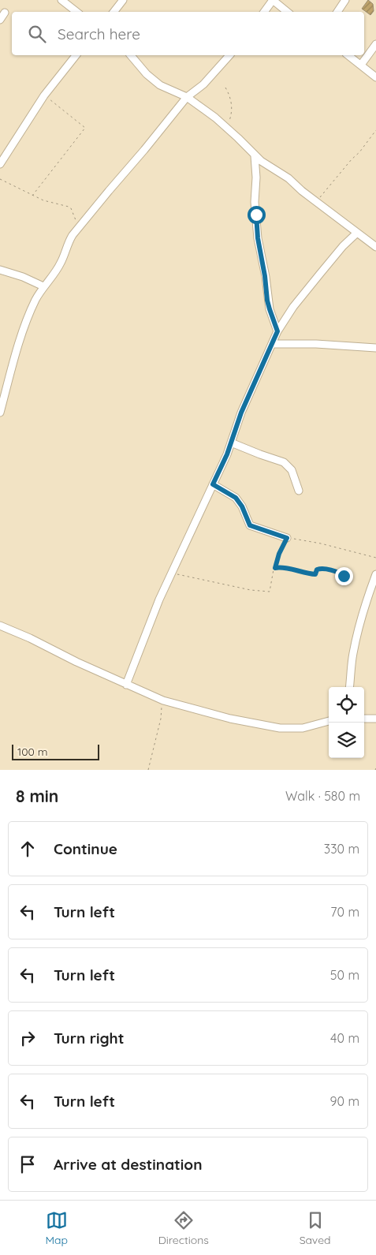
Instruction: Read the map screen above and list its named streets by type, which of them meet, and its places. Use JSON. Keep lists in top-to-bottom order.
{
  "scale_bar": "100 m",
  "page": {
    "search": "Search here",
    "scale": "100 m",
    "heading": ["8 min", "Walk · 580 m"],
    "list": [
      ["Continue", "330 m"],
      ["Turn left", "70 m"],
      ["Turn left", "50 m"],
      ["Turn right", "40 m"],
      ["Turn left", "90 m"],
      "Arrive at destination"
    ],
    "nav": ["Map", "Directions", "Saved"]
  }
}
